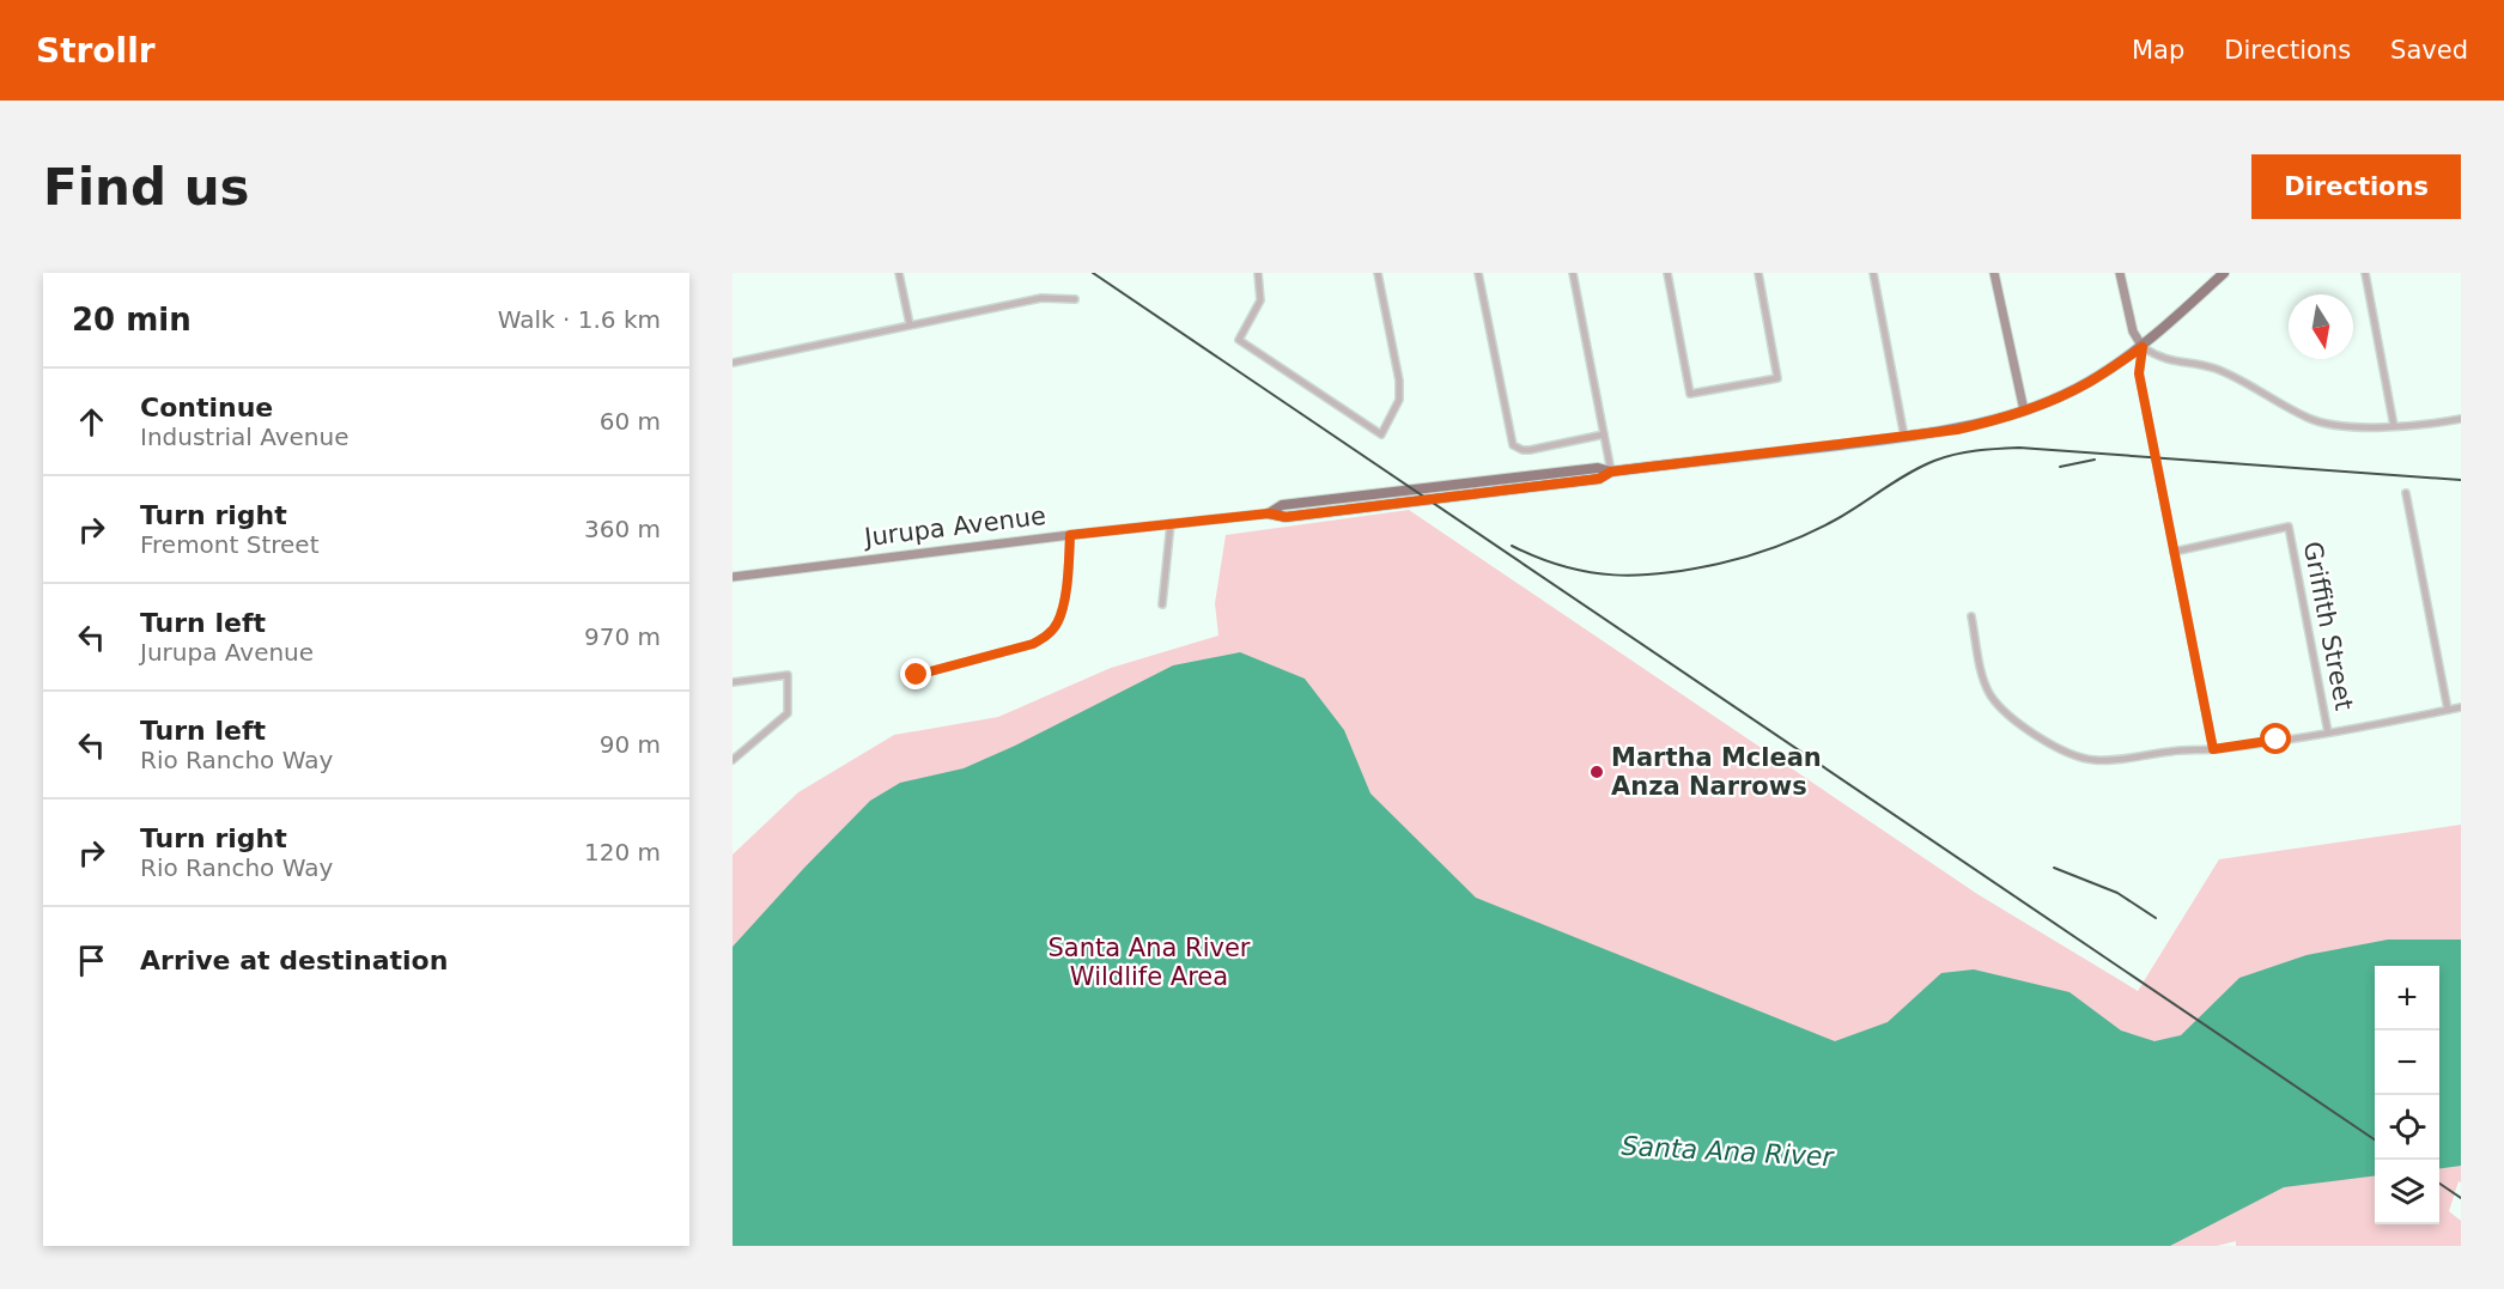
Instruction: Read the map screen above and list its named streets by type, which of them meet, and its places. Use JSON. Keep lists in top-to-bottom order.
{
  "streets": {
    "main road": ["Jurupa Avenue"],
    "street": ["Griffith Street"]
  },
  "water": ["Santa Ana River"],
  "parks": ["Santa Ana River Wildlife Area"],
  "places": ["Martha Mclean Anza Narrows"],
  "north": "bottom",
  "page": {
    "header": "Strollr",
    "nav": ["Map", "Directions", "Saved"],
    "buttons": "Directions",
    "title": "Find us",
    "heading": ["20 min", "Walk · 1.6 km"],
    "list": [
      ["Continue", "Industrial Avenue", "60 m"],
      ["Turn right", "Fremont Street", "360 m"],
      ["Turn left", "Jurupa Avenue", "970 m"],
      ["Turn left", "Rio Rancho Way", "90 m"],
      ["Turn right", "Rio Rancho Way", "120 m"],
      "Arrive at destination"
    ],
    "map_buttons": ["+", "−"]
  }
}
